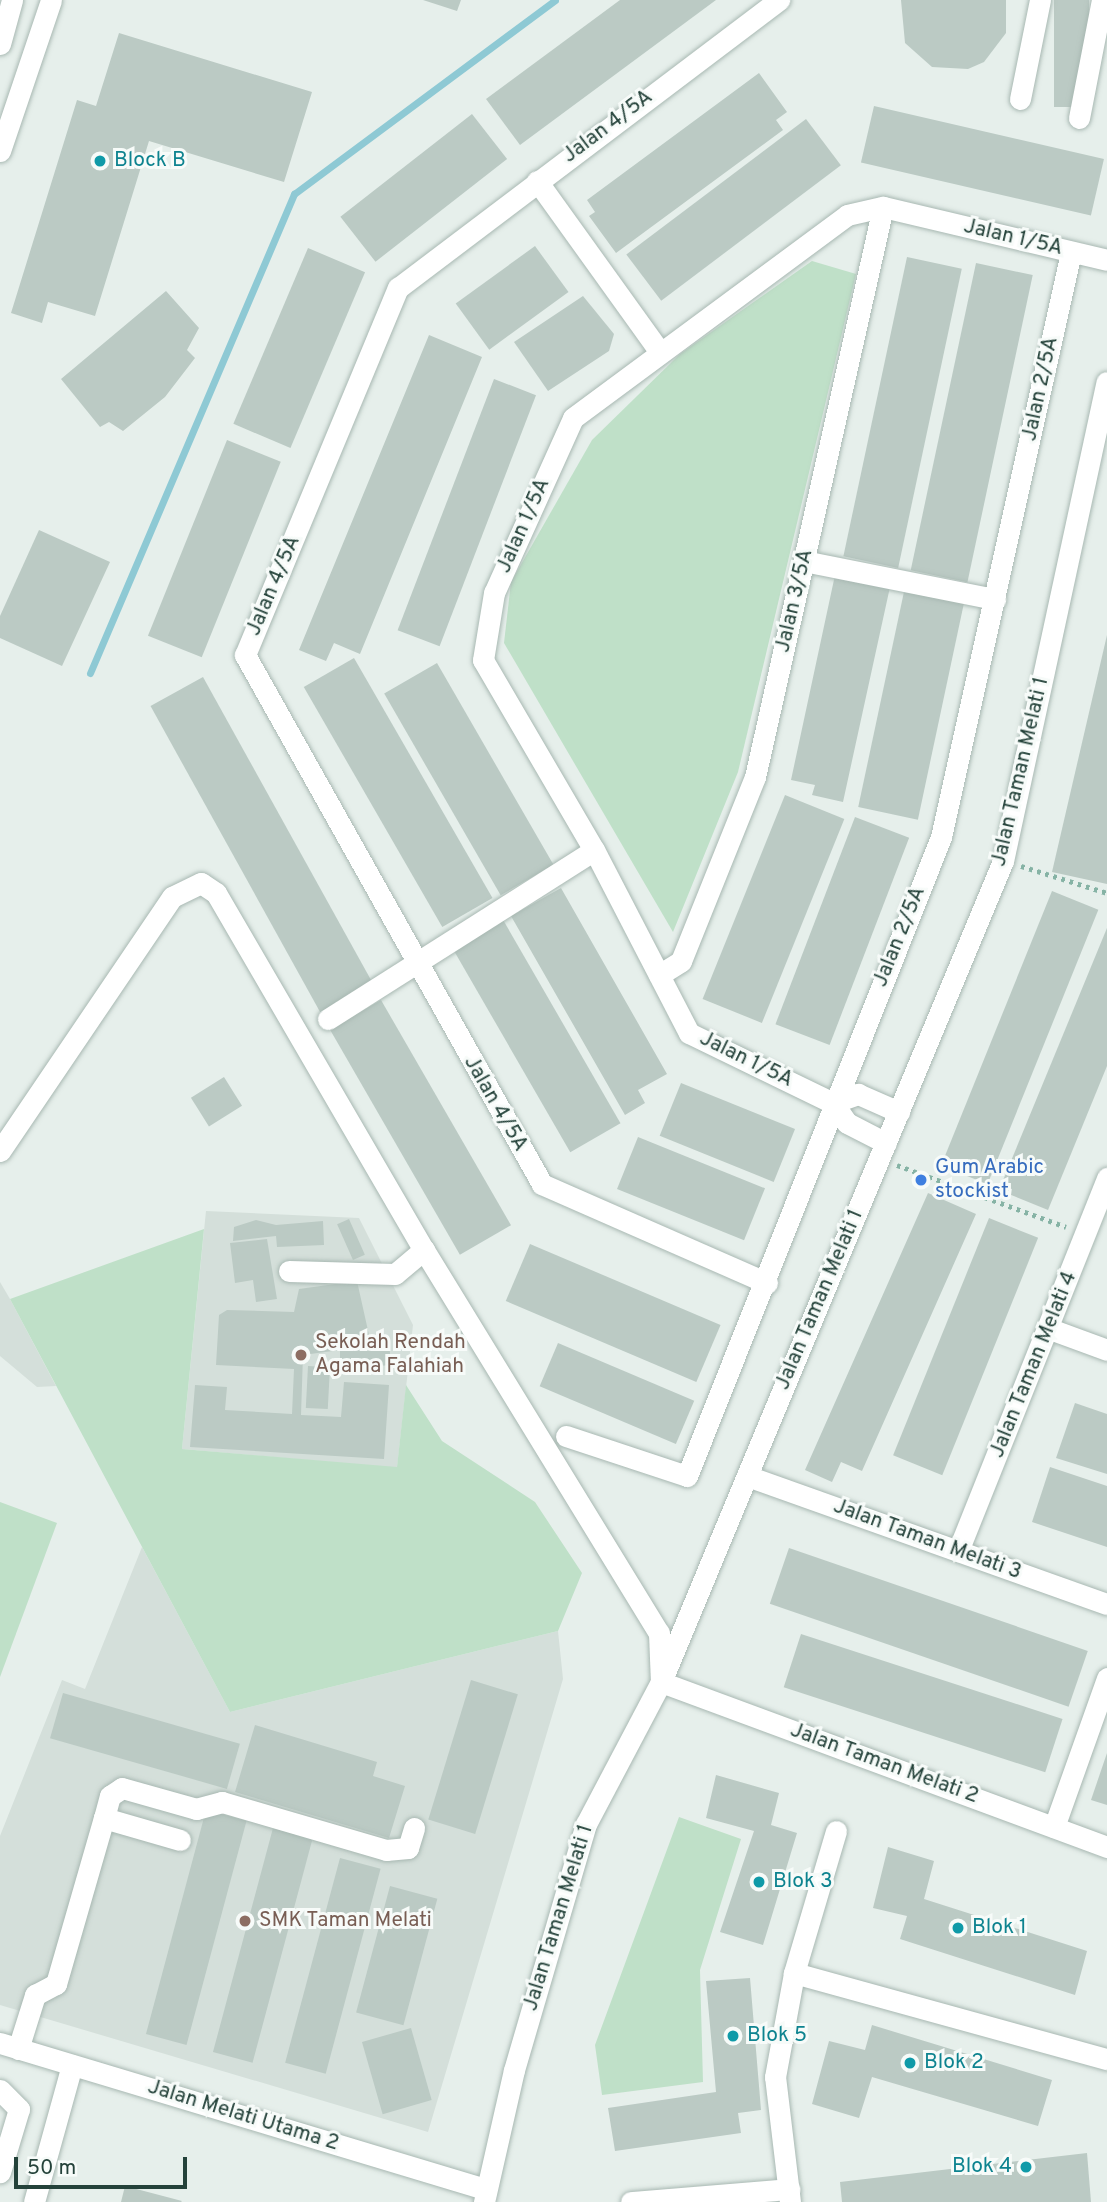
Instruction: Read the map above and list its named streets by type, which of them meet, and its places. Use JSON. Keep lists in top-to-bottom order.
{
  "streets": {
    "street": [
      "Jalan 4/5A",
      "Jalan 1/5A",
      "Jalan 2/5A",
      "Jalan 3/5A",
      "Jalan Taman Melati 1",
      "Jalan Taman Melati 4",
      "Jalan Taman Melati 3",
      "Jalan Taman Melati 2",
      "Jalan Melati Utama 2"
    ]
  },
  "crossings": [
    ["Jalan 4/5A", "Jalan 2/5A"],
    ["Jalan 1/5A", "Jalan 2/5A"],
    ["Jalan 1/5A", "Jalan 3/5A"],
    ["Jalan 1/5A", "Jalan Taman Melati 1"],
    ["Jalan Taman Melati 1", "Jalan Taman Melati 3"],
    ["Jalan Taman Melati 1", "Jalan Taman Melati 2"],
    ["Jalan Taman Melati 1", "Jalan Melati Utama 2"],
    ["Jalan Taman Melati 4", "Jalan Taman Melati 3"]
  ],
  "places": [
    "Block B",
    "Gum Arabic stockist",
    "Sekolah Rendah Agama Falahiah",
    "Blok 3",
    "SMK Taman Melati",
    "Blok 1",
    "Blok 5",
    "Blok 2",
    "Blok 4"
  ],
  "scale_bar": "50 m"
}
